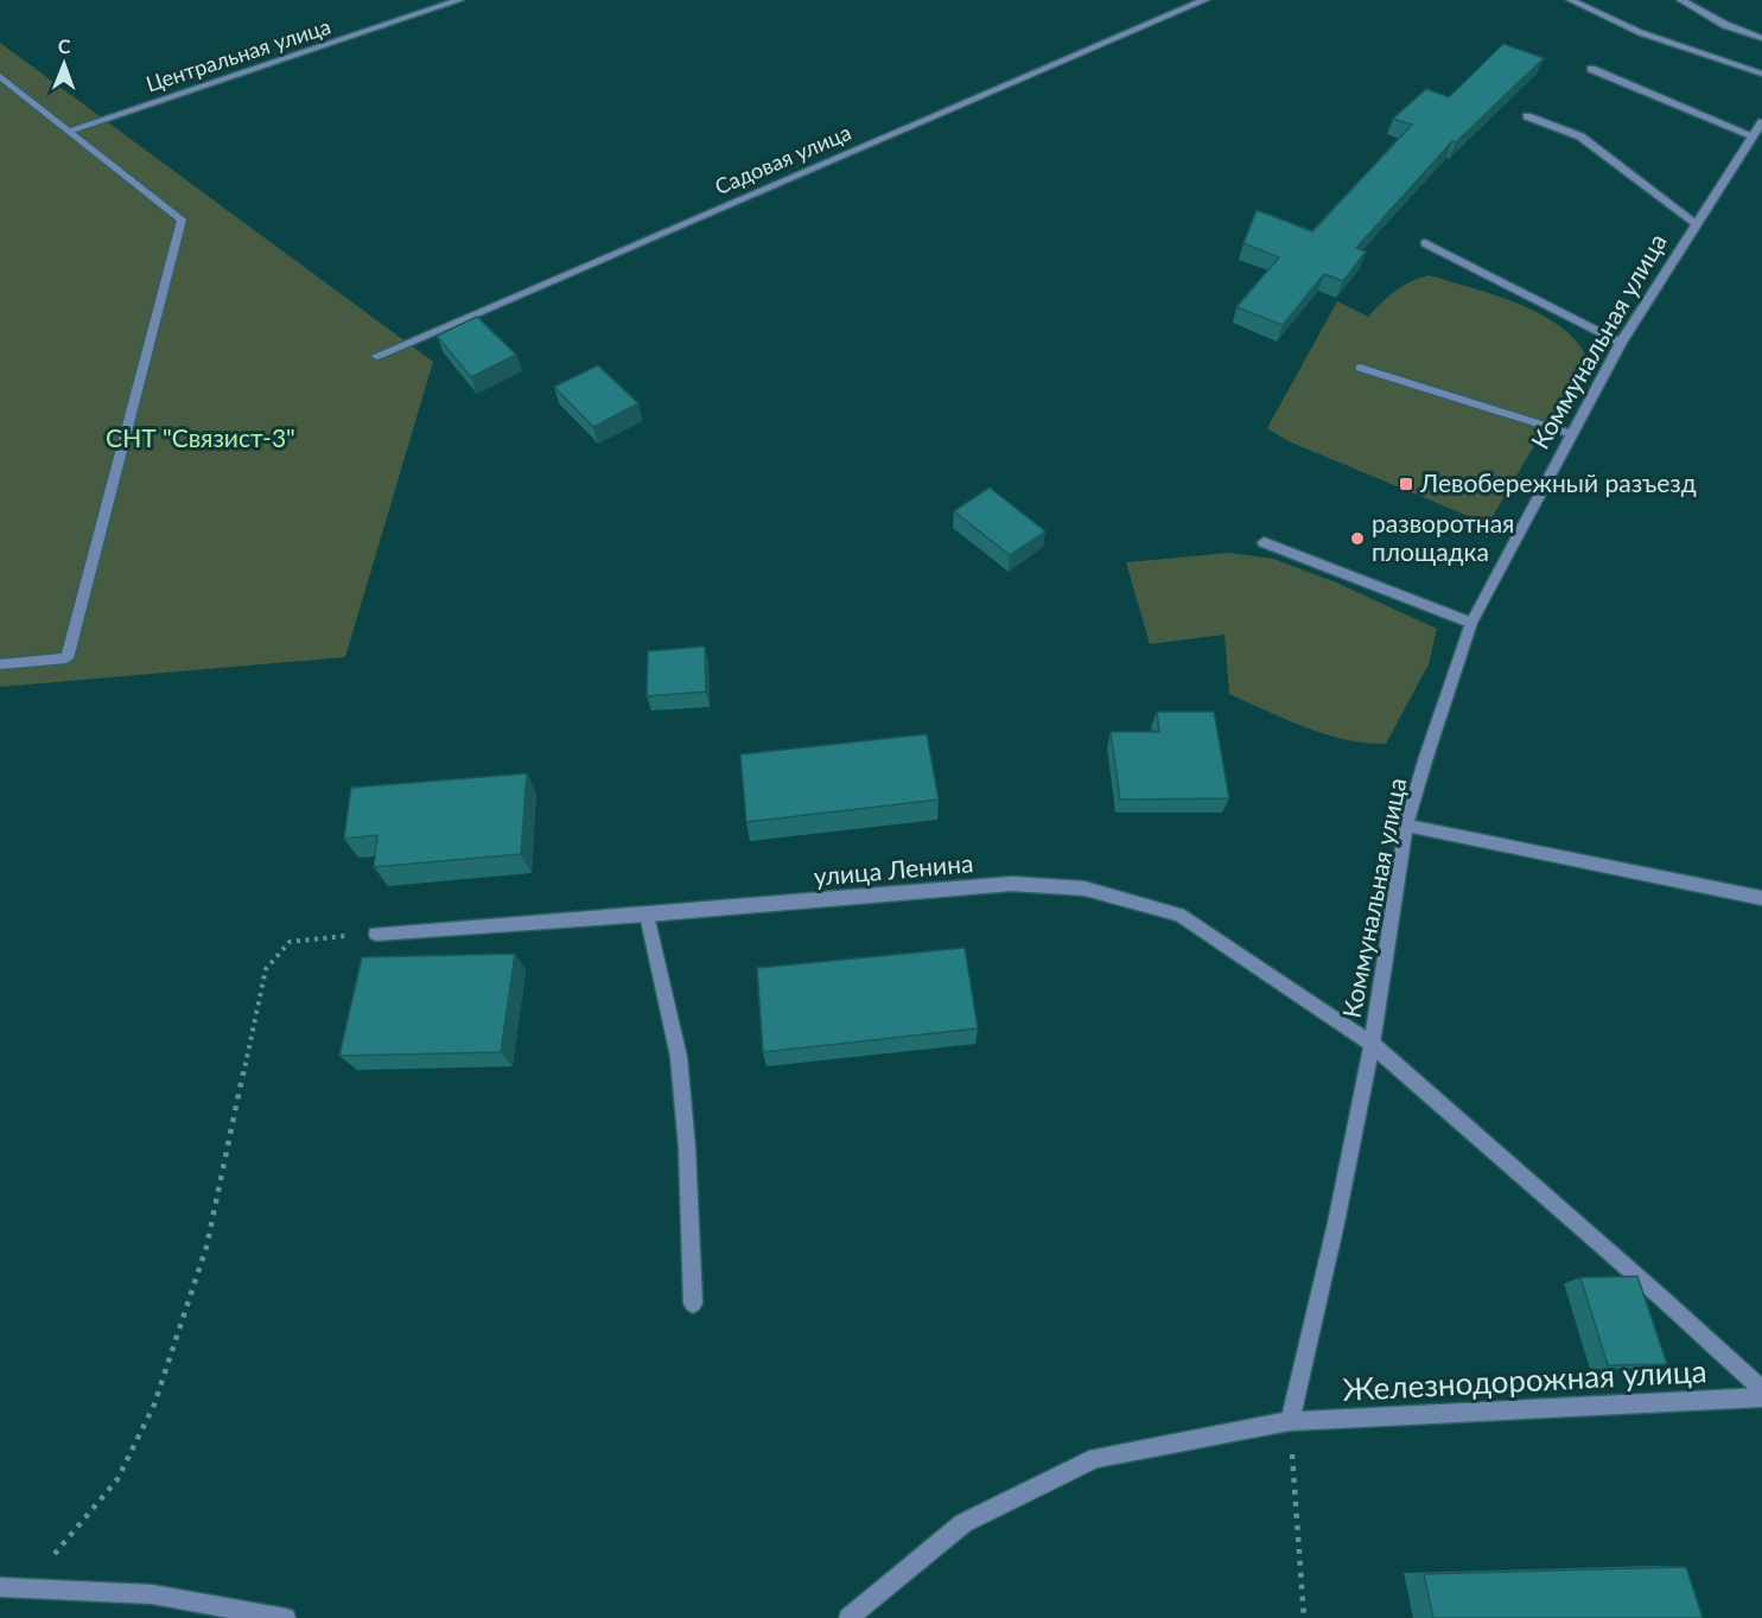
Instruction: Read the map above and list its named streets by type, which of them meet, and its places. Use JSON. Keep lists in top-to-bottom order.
{
  "streets": {
    "street": [
      "Центральная улица",
      "Садовая улица",
      "Коммунальная улица",
      "улица Ленина",
      "Железнодорожная улица"
    ]
  },
  "crossings": [
    ["Коммунальная улица", "улица Ленина"],
    ["Коммунальная улица", "Железнодорожная улица"]
  ],
  "parks": ["СНТ \"Связист-3\""],
  "places": {
    "transit": ["Левобережный разъезд"],
    "other": ["разворотная площадка"]
  },
  "north": "top"
}
